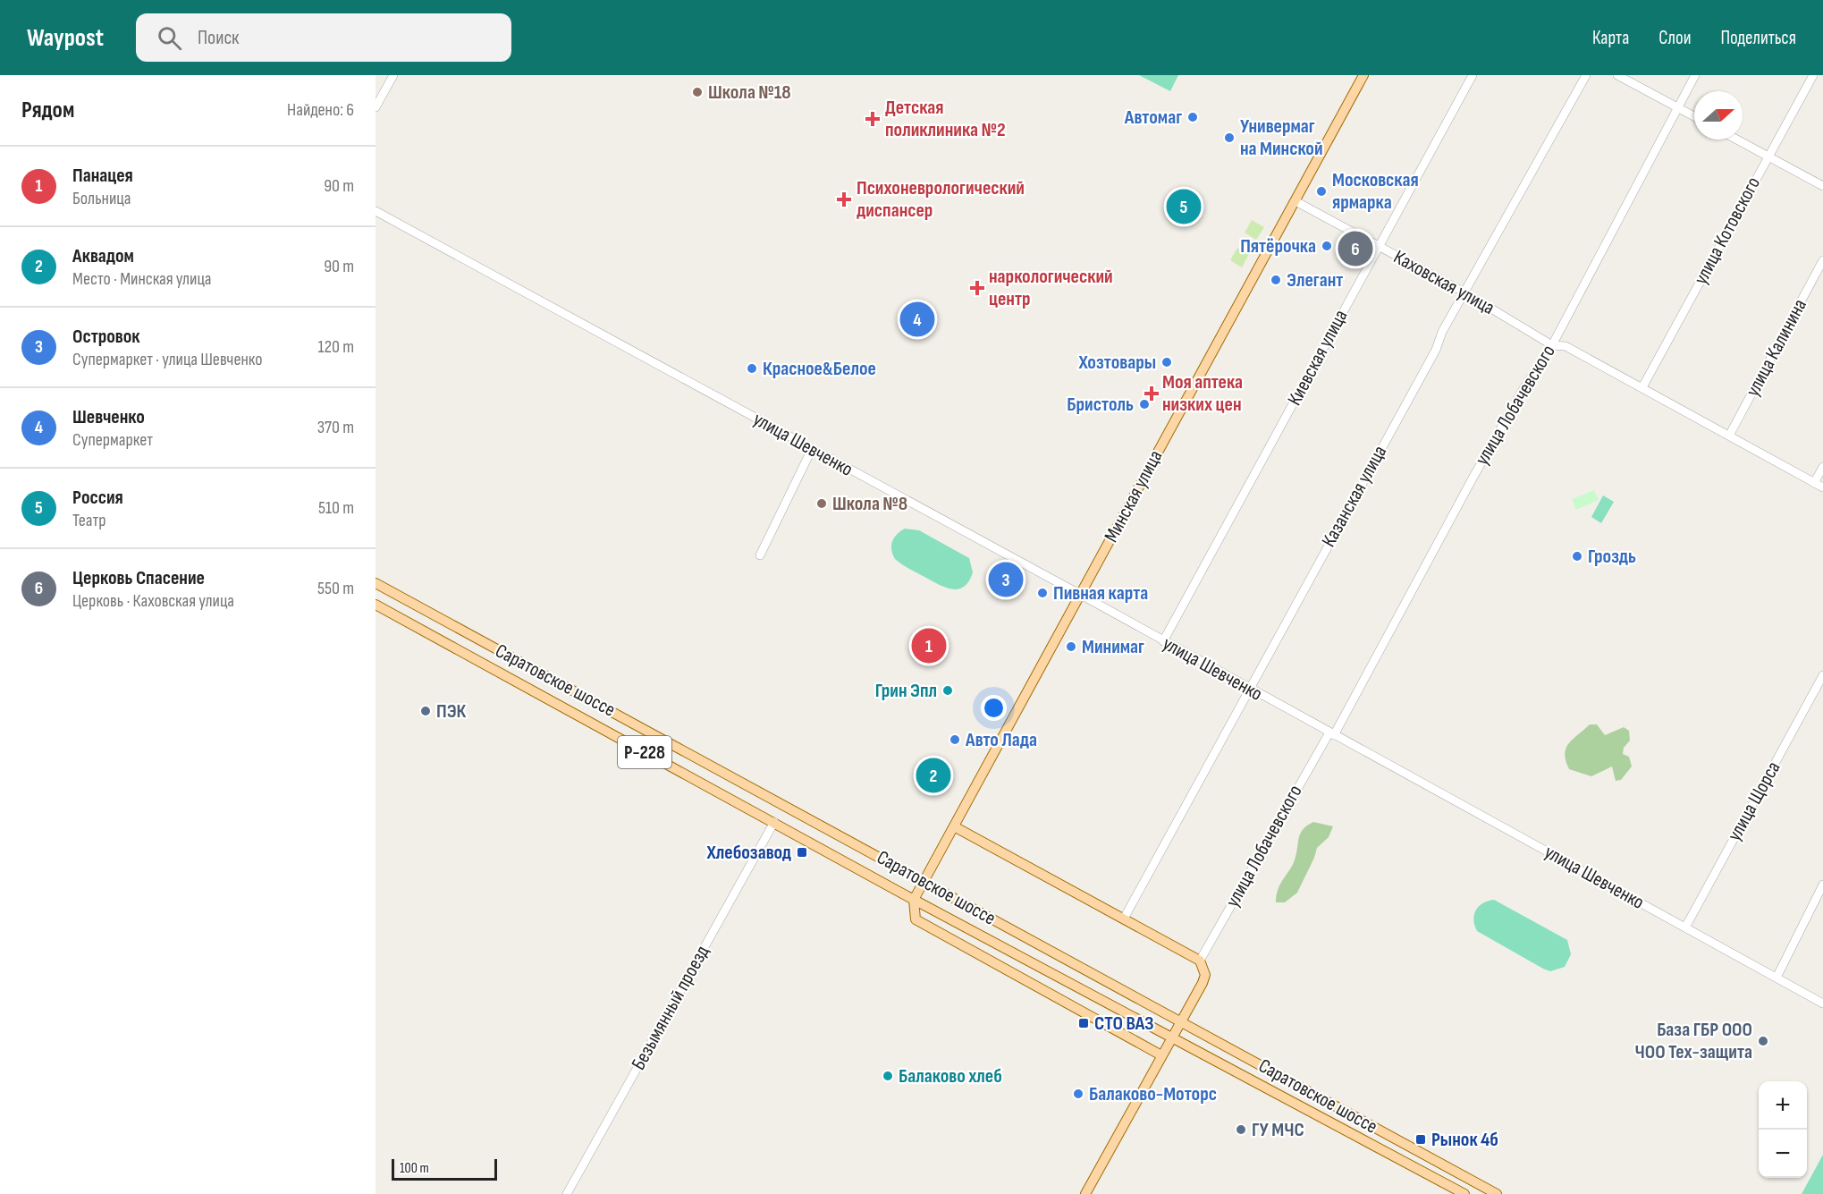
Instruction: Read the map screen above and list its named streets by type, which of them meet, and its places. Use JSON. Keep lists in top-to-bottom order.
{
  "streets": {
    "main road": ["Минская улица", "Саратовское шоссе", "Р-228"],
    "street": [
      "улица Котовского",
      "Каховская улица",
      "улица Калинина",
      "Киевская улица",
      "улица Лобачевского",
      "улица Шевченко",
      "Казанская улица",
      "улица Щорса",
      "Безымянный проезд"
    ]
  },
  "crossings": [
    ["улица Котовского", "Каховская улица"],
    ["Каховская улица", "улица Калинина"],
    ["Каховская улица", "Киевская улица"],
    ["Каховская улица", "улица Лобачевского"],
    ["Каховская улица", "Минская улица"],
    ["Каховская улица", "Казанская улица"],
    ["Киевская улица", "улица Шевченко"],
    ["улица Лобачевского", "улица Шевченко"],
    ["улица Шевченко", "Минская улица"],
    ["улица Шевченко", "Казанская улица"],
    ["улица Шевченко", "улица Щорса"],
    ["Минская улица", "Саратовское шоссе"],
    ["Саратовское шоссе", "Безымянный проезд"]
  ],
  "places": {
    "other": [
      "Школа №18",
      "Автомаг",
      "Универмаг на Минской",
      "Московская ярмарка",
      "Пятёрочка",
      "Элегант",
      "Хозтовары",
      "Красное&Белое",
      "Бристоль",
      "Школа №8",
      "Гроздь",
      "Пивная карта",
      "Минимаг",
      "Грин Эпл",
      "ПЭК",
      "Авто Лада",
      "База ГБР ООО ЧОО Тех-защита",
      "Балаково хлеб",
      "Балаково-Моторс",
      "ГУ МЧС"
    ],
    "health": [
      "Детская поликлиника №2",
      "Психоневрологический диспансер",
      "наркологический центр",
      "Моя аптека низких цен"
    ],
    "transit": ["Хлебозавод", "СТО ВАЗ", "Рынок 4б"]
  },
  "scale_bar": "100 m",
  "north": "right",
  "page": {
    "header": "Waypost",
    "search": "Поиск",
    "nav": ["Карта", "Слои", "Поделиться"],
    "heading": ["Рядом", "Найдено: 6"],
    "list": [
      {
        "mark": "1",
        "name": "Панацея",
        "note": "Больница",
        "value": "90 m"
      },
      {
        "mark": "2",
        "name": "Аквадом",
        "note": "Место · Минская улица",
        "value": "90 m"
      },
      {
        "mark": "3",
        "name": "Островок",
        "note": "Супермаркет · улица Шевченко",
        "value": "120 m"
      },
      {
        "mark": "4",
        "name": "Шевченко",
        "note": "Супермаркет",
        "value": "370 m"
      },
      {
        "mark": "5",
        "name": "Россия",
        "note": "Театр",
        "value": "510 m"
      },
      {
        "mark": "6",
        "name": "Церковь Спасение",
        "note": "Церковь · Каховская улица",
        "value": "550 m"
      }
    ],
    "pins": [
      "5",
      "6",
      "4",
      "3",
      "1",
      "2"
    ],
    "map_buttons": ["+", "−"],
    "scale": "100 m"
  }
}
